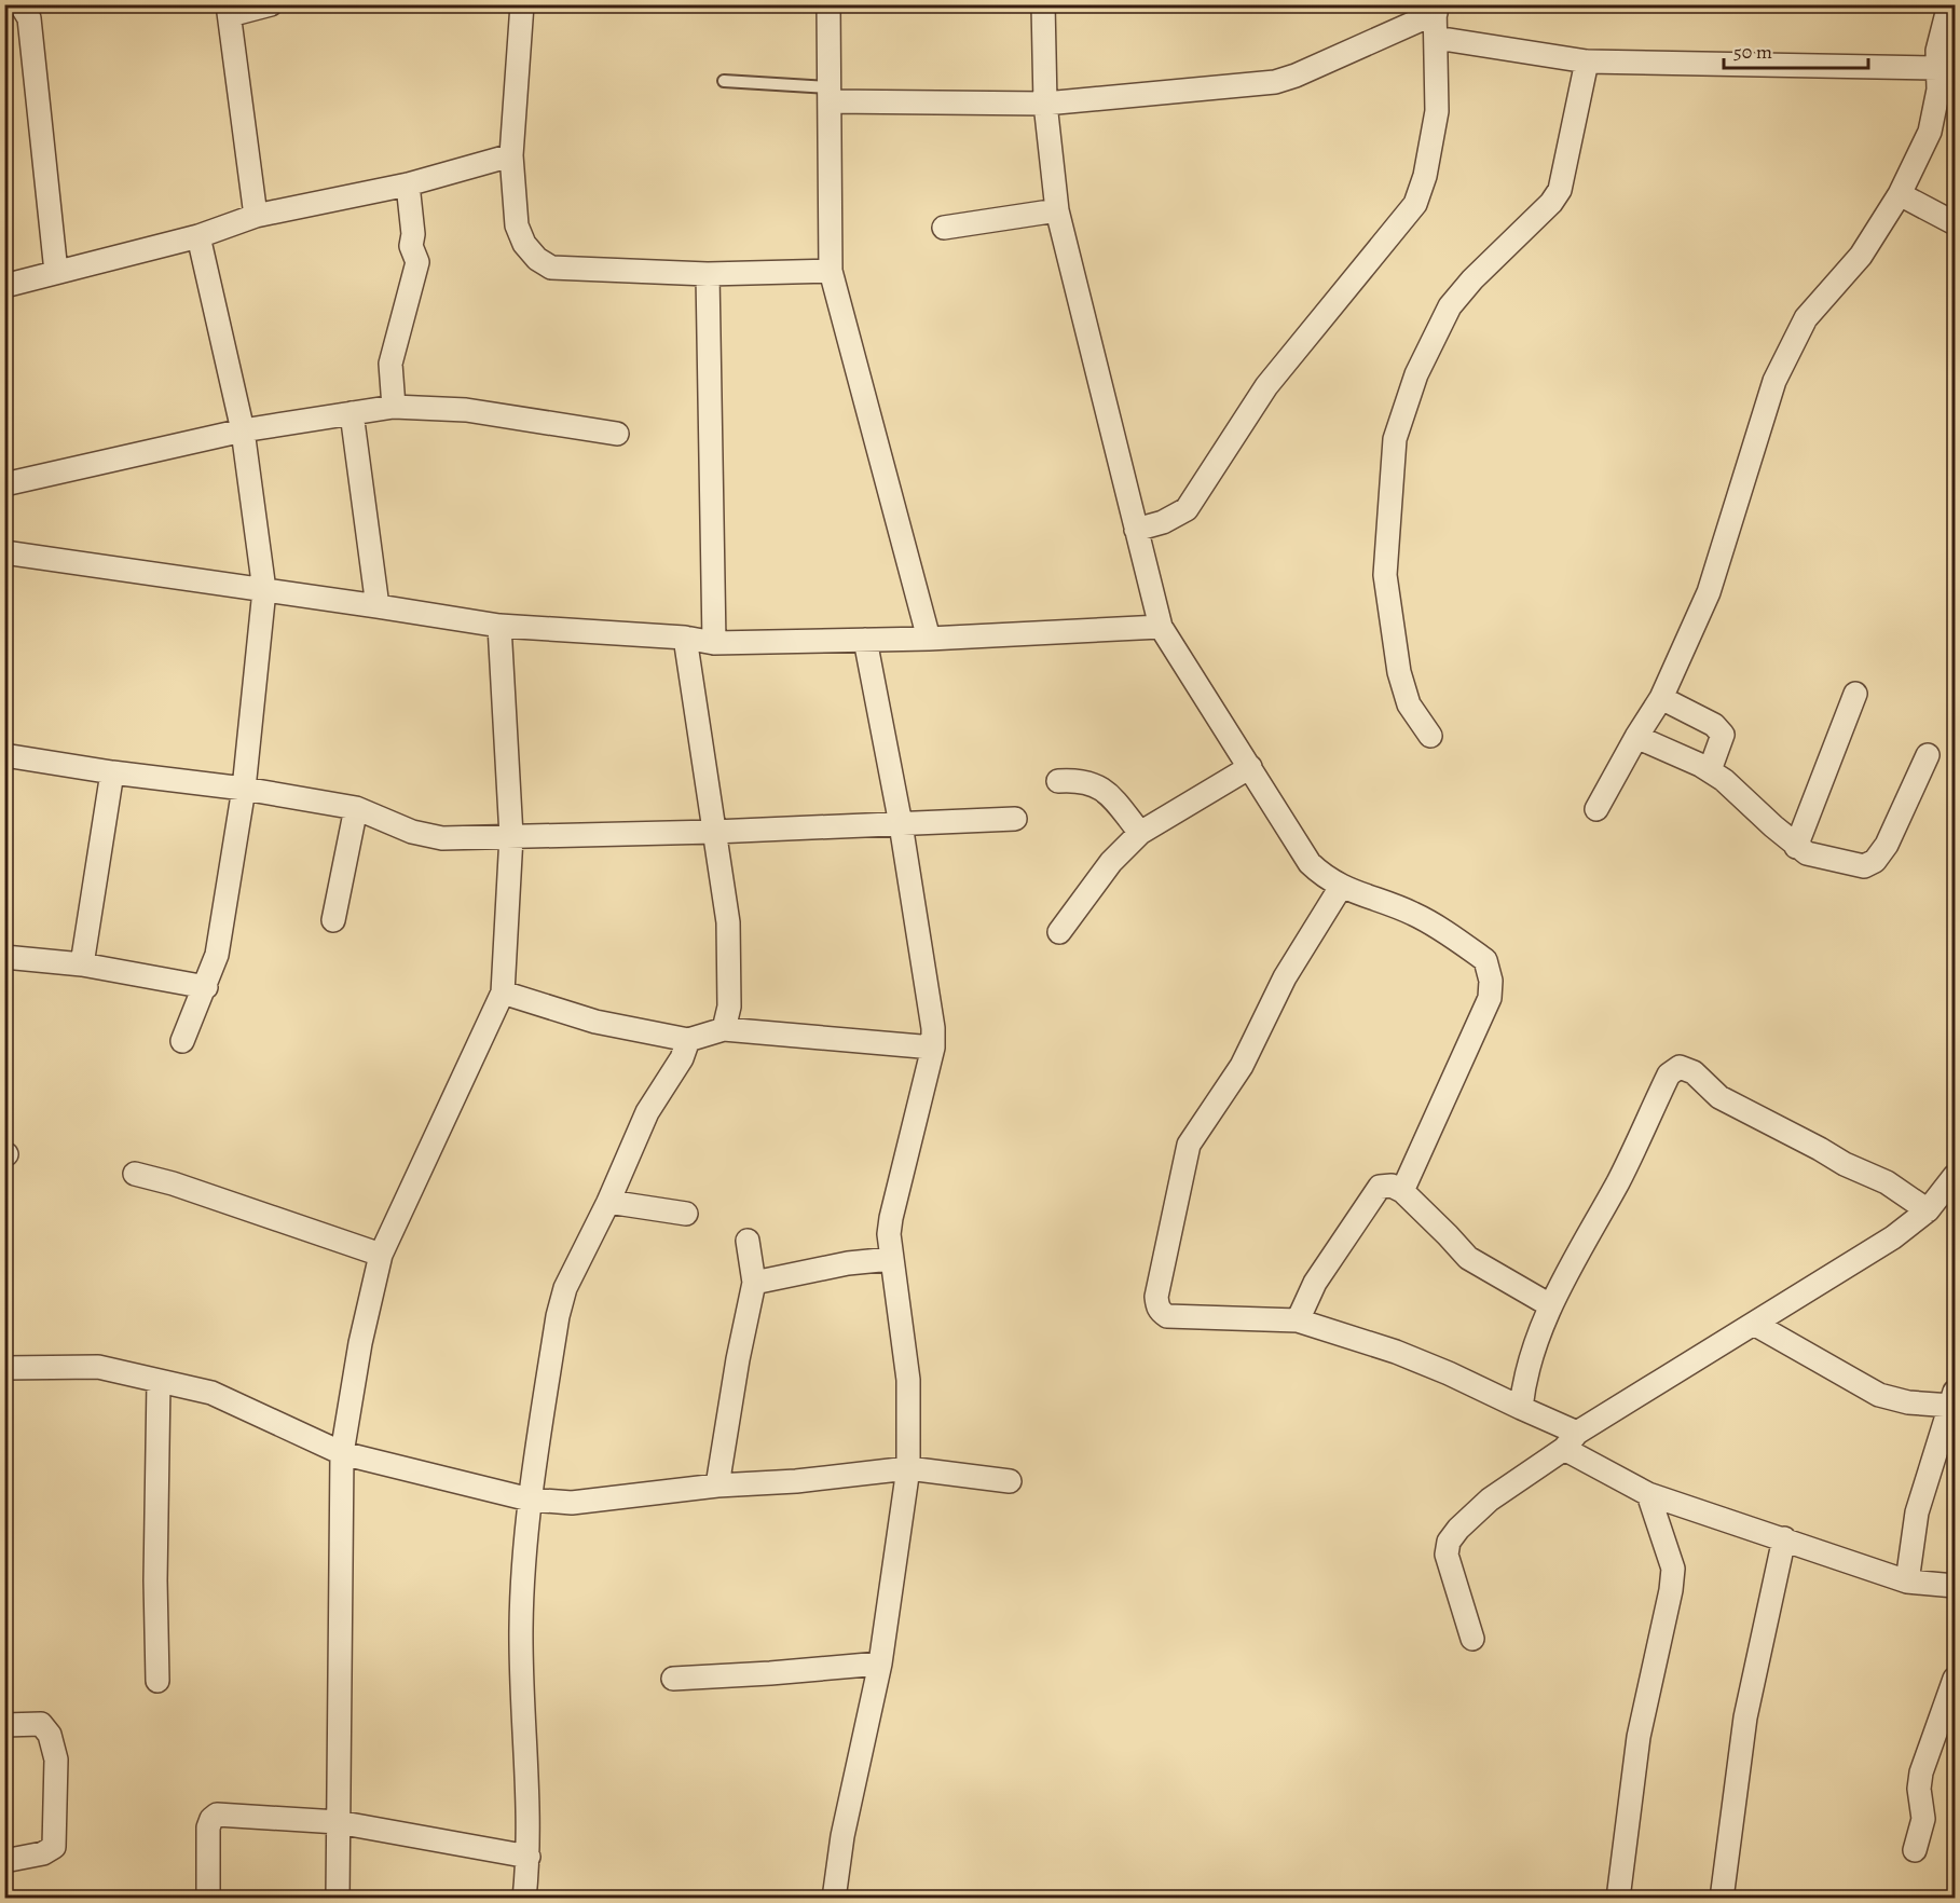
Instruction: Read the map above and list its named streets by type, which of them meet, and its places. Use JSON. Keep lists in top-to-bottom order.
{
  "scale_bar": "50 m"
}
